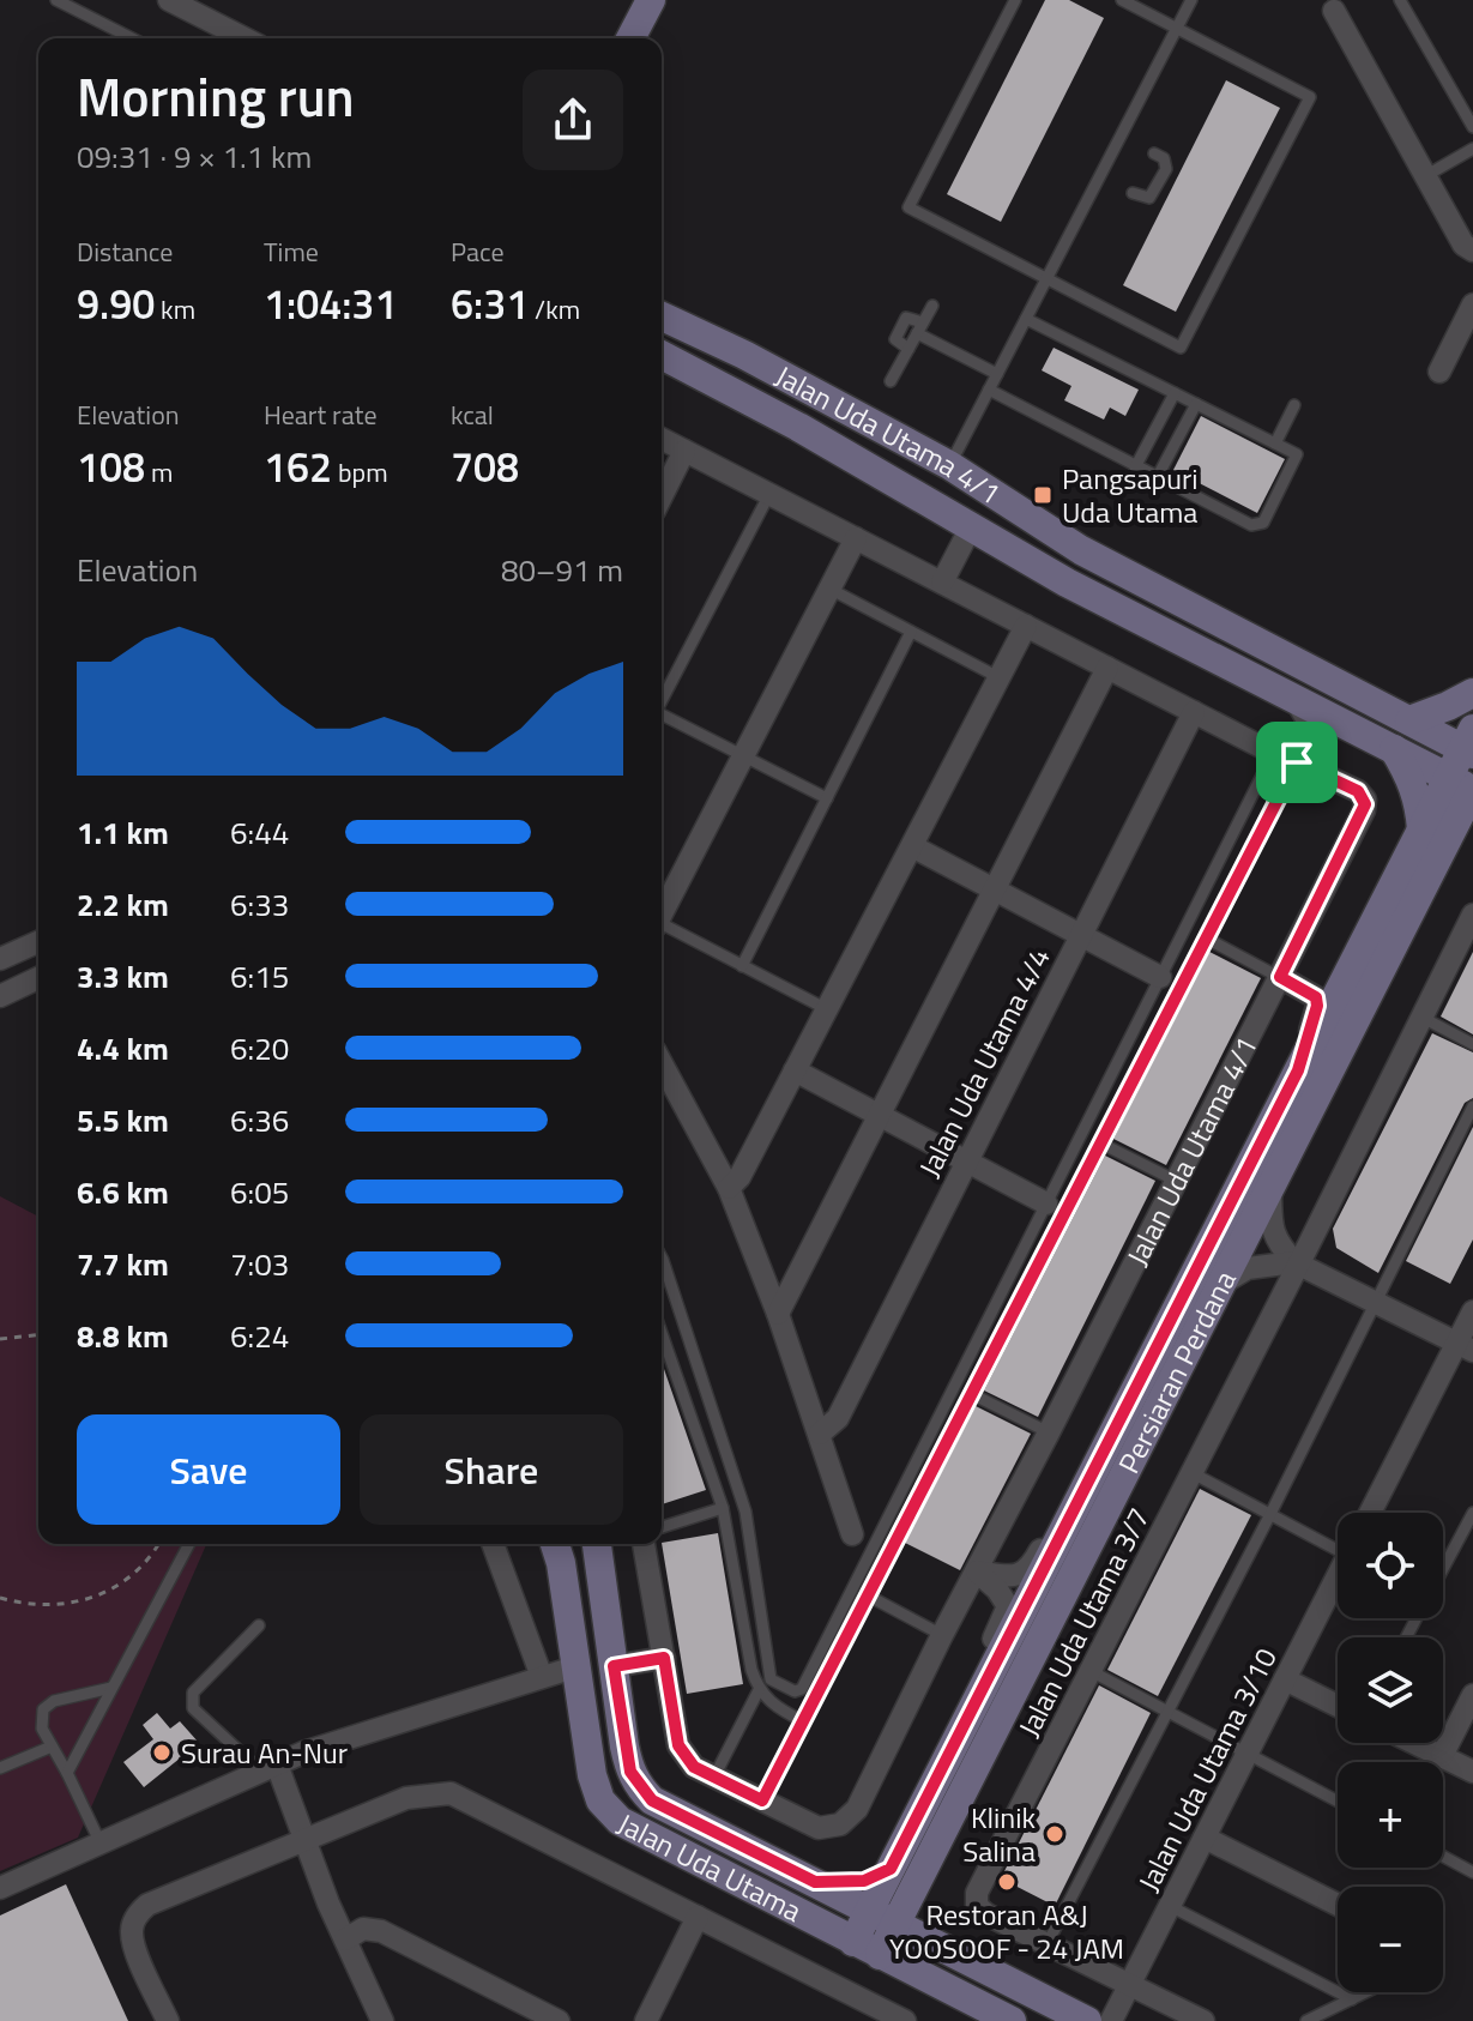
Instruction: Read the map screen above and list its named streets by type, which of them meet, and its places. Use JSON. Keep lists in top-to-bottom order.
{
  "streets": {
    "main road": ["Jalan Uda Utama 4/1", "Persiaran Perdana", "Jalan Uda Utama"],
    "street": ["Jalan Uda Utama 4/4", "Jalan Uda Utama 3/7", "Jalan Uda Utama 3/10"]
  },
  "crossings": [
    ["Jalan Uda Utama 4/1", "Persiaran Perdana"],
    ["Persiaran Perdana", "Jalan Uda Utama"]
  ],
  "places": {
    "transit": ["Pangsapuri Uda Utama"],
    "other": ["Surau An-Nur", "Klinik Salina", "Restoran A&J YOOSOOF - 24 JAM"]
  },
  "page": {
    "heading": ["Morning run", "09:31 · 9 × 1.1 km"],
    "stats": [
      ["Distance", "9.90 km"],
      ["Time", "1:04:31"],
      ["Pace", "6:31 /km"],
      ["Elevation", "108 m"],
      ["Heart rate", "162 bpm"],
      ["kcal", "708"]
    ],
    "chart": ["Elevation", "80–91 m"],
    "list": [
      {
        "name": "1.1 km",
        "note": "6:44"
      },
      {
        "name": "2.2 km",
        "note": "6:33"
      },
      {
        "name": "3.3 km",
        "note": "6:15"
      },
      {
        "name": "4.4 km",
        "note": "6:20"
      },
      {
        "name": "5.5 km",
        "note": "6:36"
      },
      {
        "name": "6.6 km",
        "note": "6:05"
      },
      {
        "name": "7.7 km",
        "note": "7:03"
      },
      {
        "name": "8.8 km",
        "note": "6:24"
      }
    ],
    "buttons": ["Save", "Share"],
    "map_buttons": ["+", "−"]
  }
}
